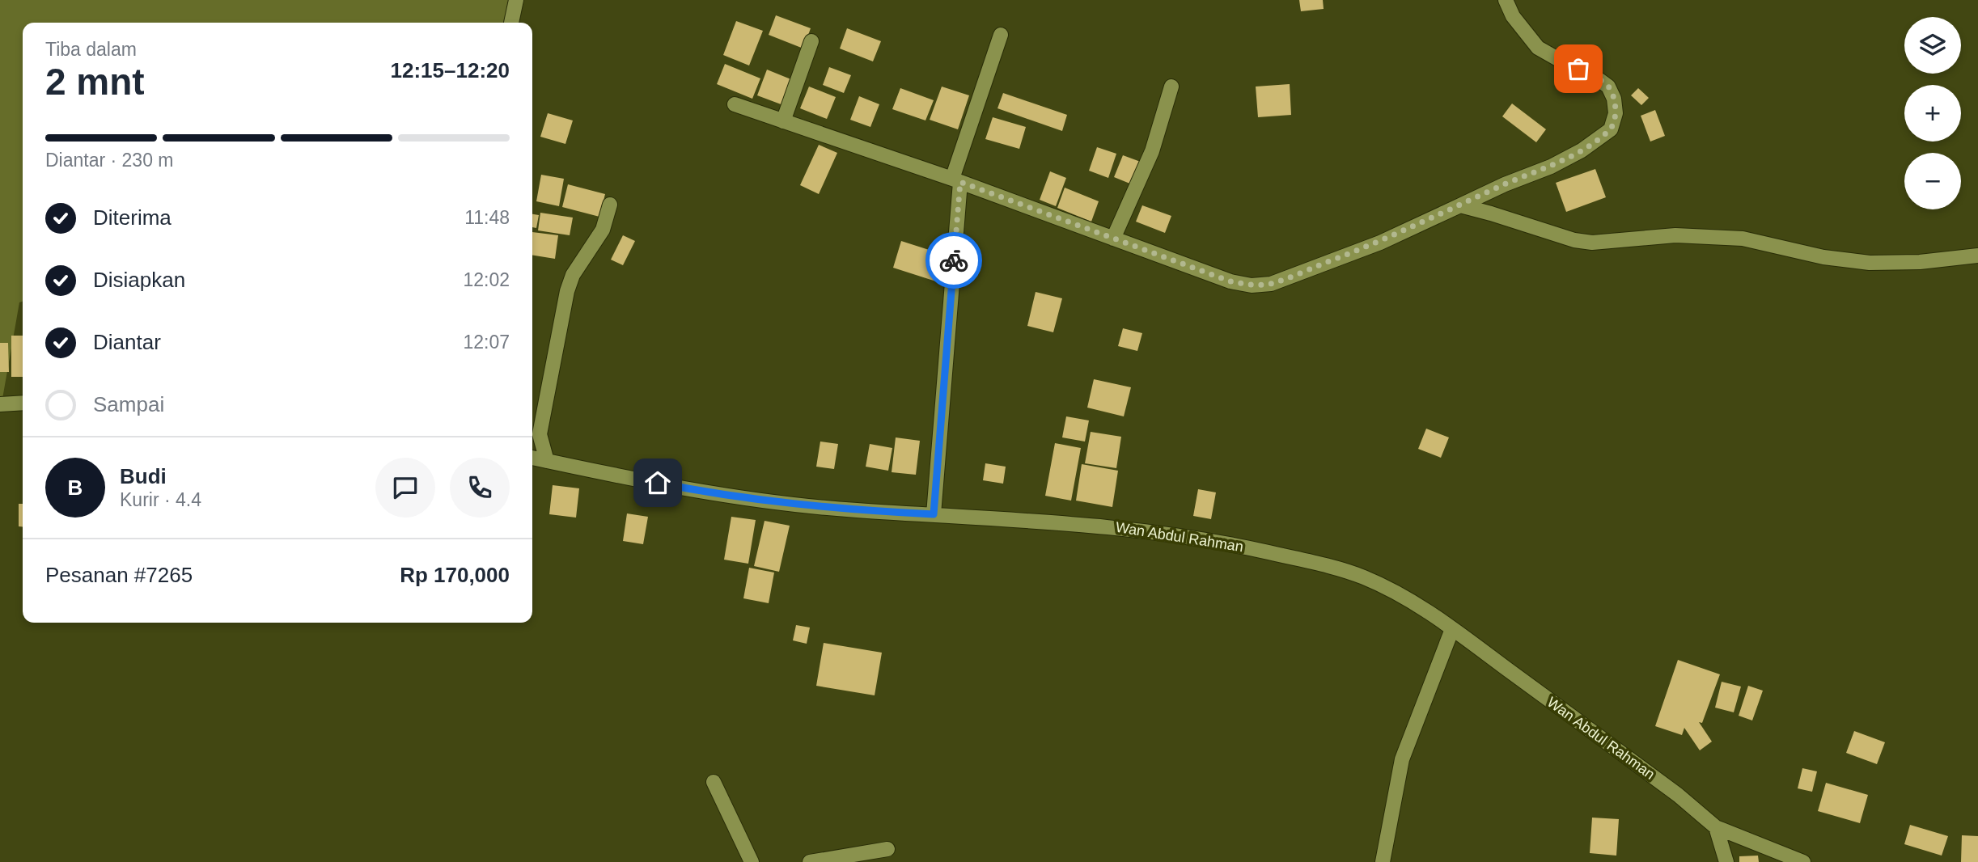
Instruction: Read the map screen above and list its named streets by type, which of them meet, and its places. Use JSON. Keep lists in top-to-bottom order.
{
  "streets": {
    "street": ["Wan Abdul Rahman"]
  },
  "page": {
    "map_buttons": ["+", "−"],
    "heading": ["2 mnt", "Tiba dalam", "12:15–12:20"],
    "panel": [
      "Budi",
      "Kurir · 4.4",
      "Pesanan #7265",
      "Rp 170,000"
    ],
    "bar": "Diantar · 230 m",
    "list": [
      ["Diterima", "11:48"],
      ["Disiapkan", "12:02"],
      ["Diantar", "12:07"],
      "Sampai"
    ],
    "round": "B"
  }
}
